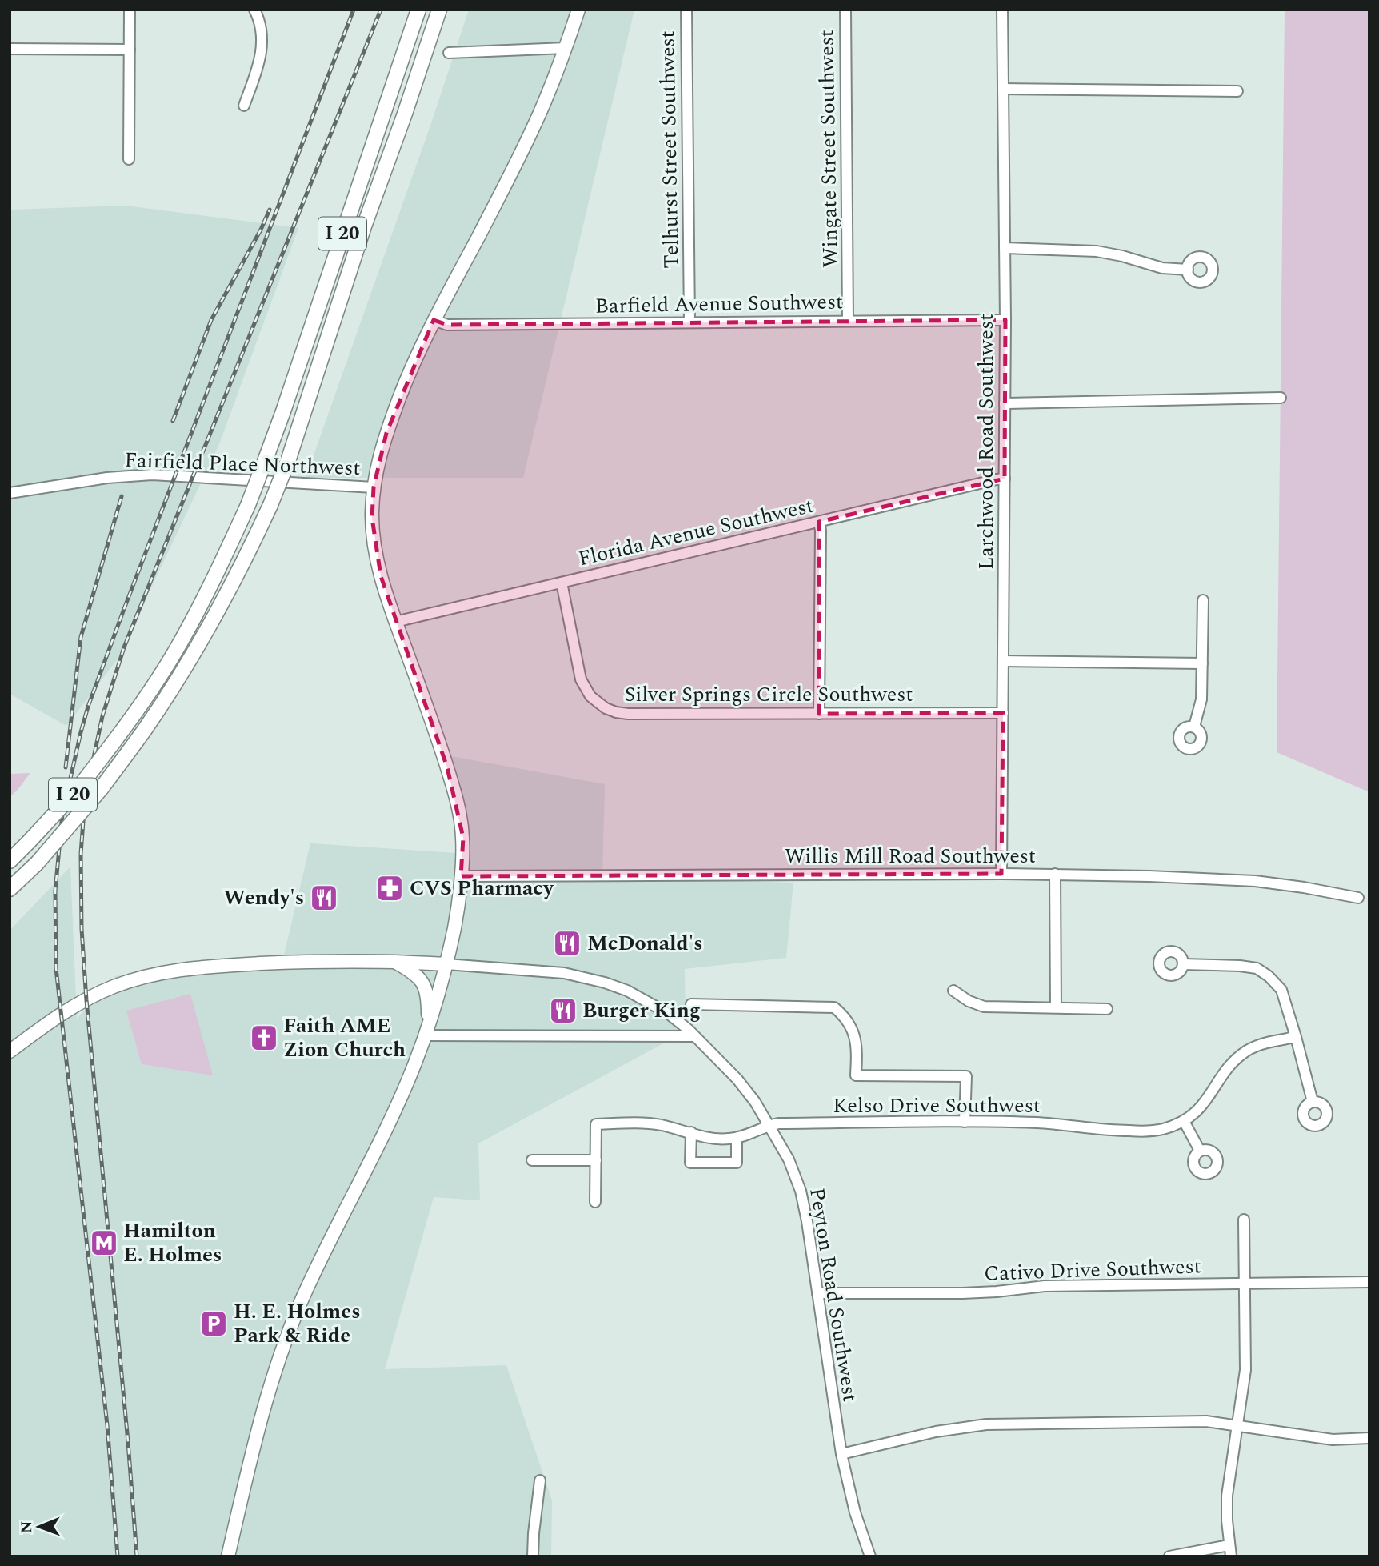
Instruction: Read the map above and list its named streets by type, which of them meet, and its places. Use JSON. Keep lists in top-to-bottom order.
{
  "streets": {
    "highway": ["I 20"],
    "street": [
      "Wingate Street Southwest",
      "Telhurst Street Southwest",
      "Barfield Avenue Southwest",
      "Larchwood Road Southwest",
      "Fairfield Place Northwest",
      "Florida Avenue Southwest",
      "Silver Springs Circle Southwest",
      "Willis Mill Road Southwest",
      "Kelso Drive Southwest",
      "Cativo Drive Southwest",
      "Peyton Road Southwest"
    ]
  },
  "crossings": [
    ["Wingate Street Southwest", "Barfield Avenue Southwest"],
    ["Telhurst Street Southwest", "Barfield Avenue Southwest"],
    ["Barfield Avenue Southwest", "Larchwood Road Southwest"],
    ["Larchwood Road Southwest", "Florida Avenue Southwest"],
    ["Larchwood Road Southwest", "Silver Springs Circle Southwest"],
    ["Larchwood Road Southwest", "Willis Mill Road Southwest"],
    ["Florida Avenue Southwest", "Silver Springs Circle Southwest"],
    ["Kelso Drive Southwest", "Peyton Road Southwest"],
    ["Cativo Drive Southwest", "Peyton Road Southwest"]
  ],
  "places": {
    "pharmacy": ["CVS Pharmacy"],
    "restaurant": ["Wendy's", "McDonald's", "Burger King"],
    "church": ["Faith AME Zion Church"],
    "metro station": ["Hamilton E. Holmes"],
    "parking": ["H. E. Holmes Park & Ride"]
  },
  "north": "left"
}
